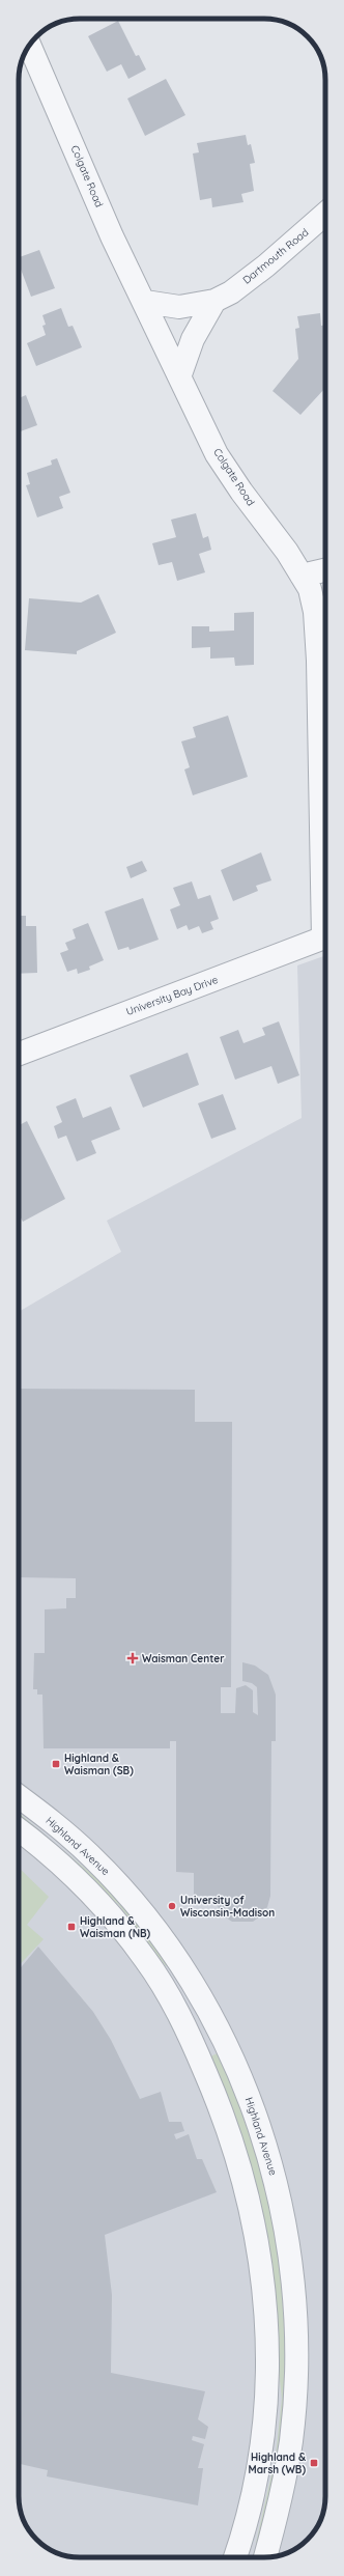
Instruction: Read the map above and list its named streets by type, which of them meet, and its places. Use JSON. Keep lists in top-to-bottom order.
{
  "streets": {
    "street": [
      "Colgate Road",
      "Dartmouth Road",
      "University Bay Drive",
      "Highland Avenue"
    ]
  },
  "crossings": [
    ["Colgate Road", "Dartmouth Road"]
  ],
  "places": {
    "health": ["Waisman Center"],
    "transit": ["Highland & Waisman (SB)", "Highland & Waisman (NB)", "Highland & Marsh (WB)"],
    "other": ["University of Wisconsin-Madison"]
  }
}
